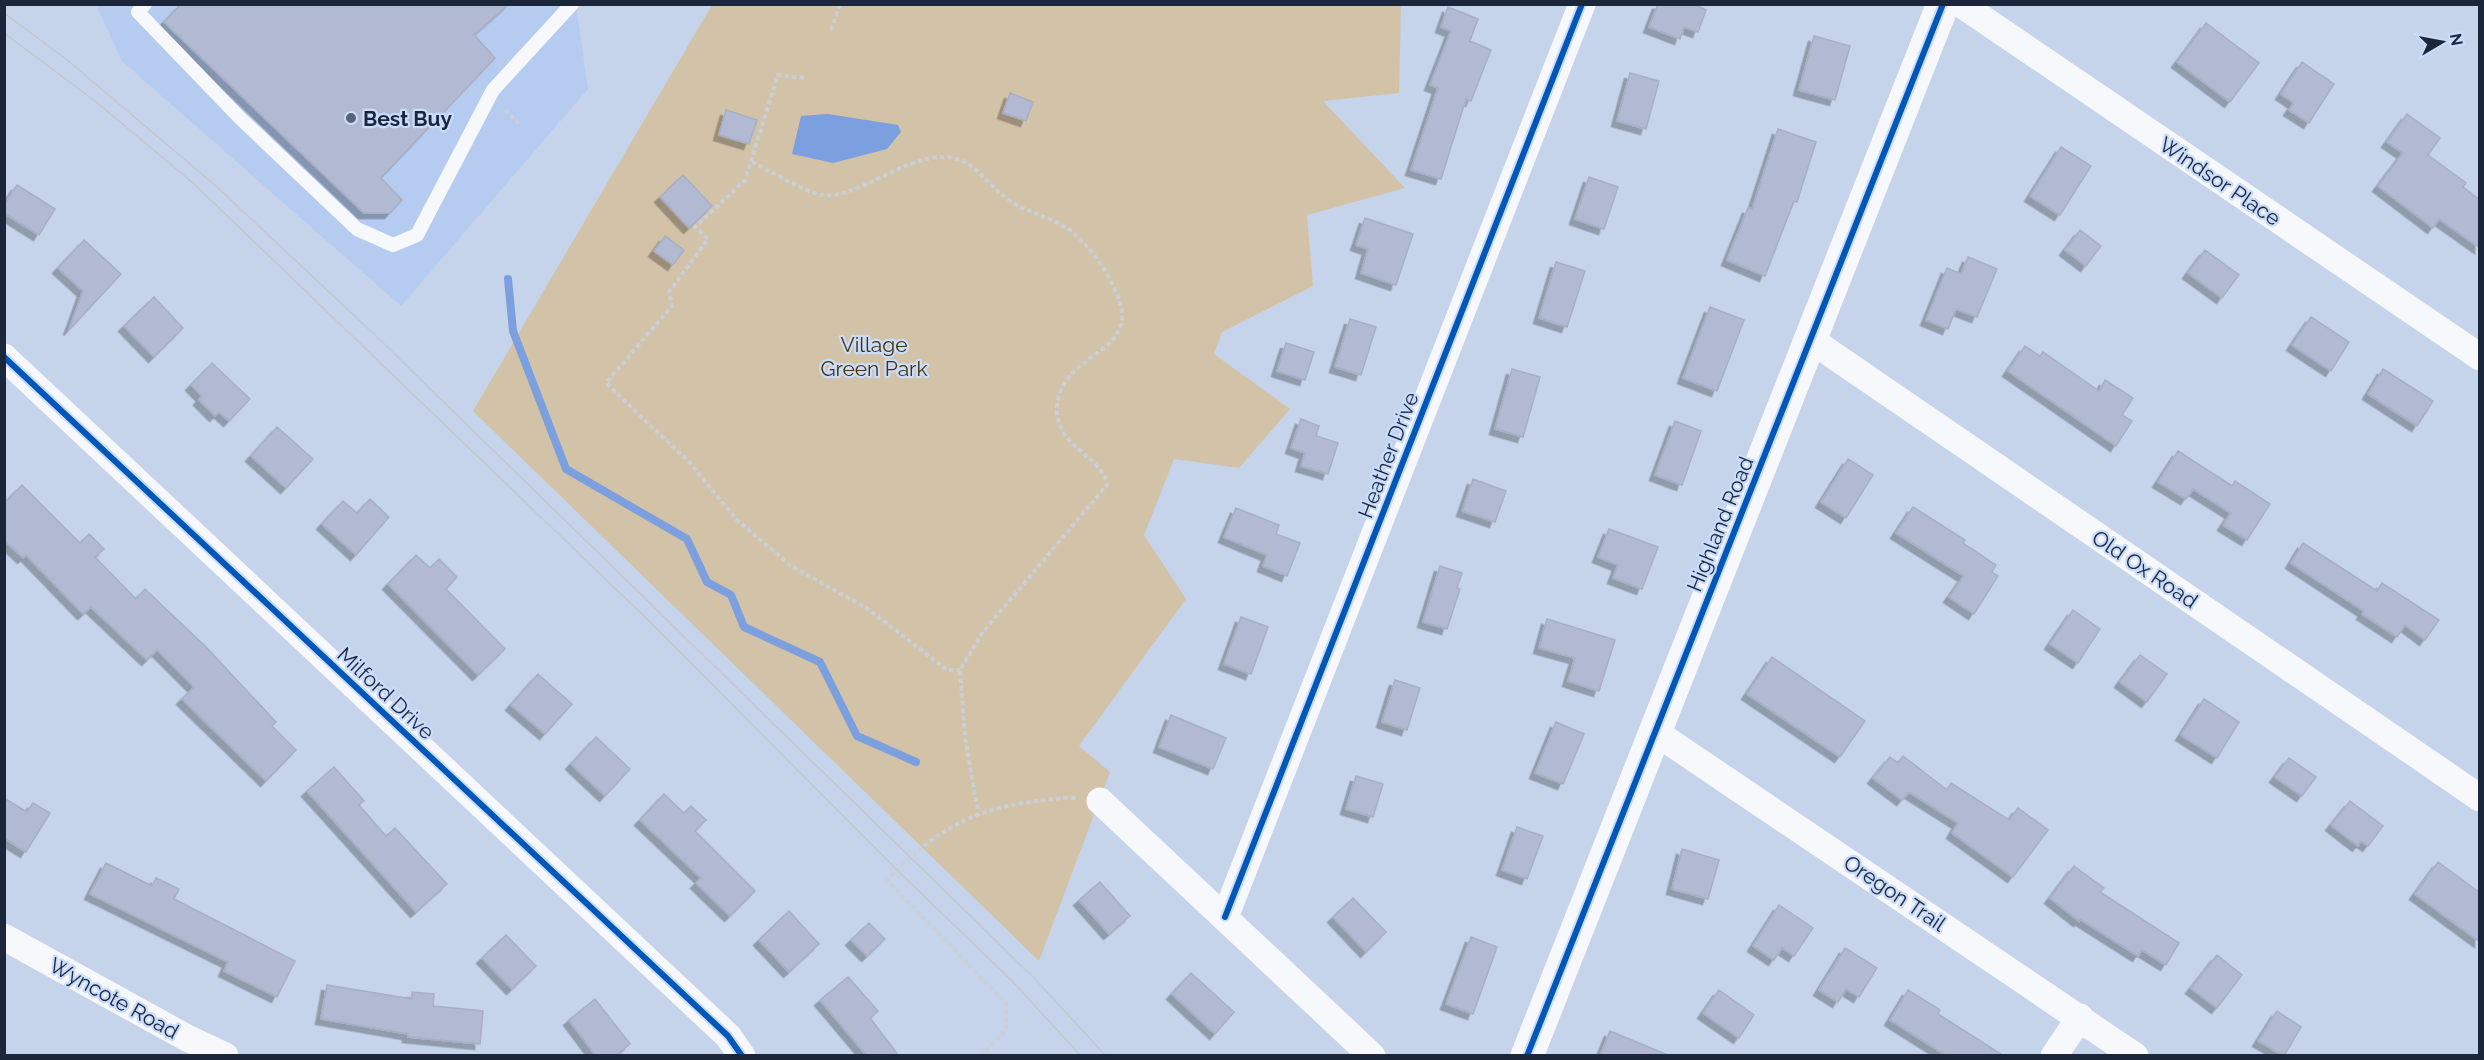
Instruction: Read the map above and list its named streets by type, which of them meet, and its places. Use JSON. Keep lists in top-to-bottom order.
{
  "streets": {
    "street": [
      "Windsor Place",
      "Heather Drive",
      "Highland Road",
      "Old Ox Road",
      "Milford Drive",
      "Oregon Trail",
      "Wyncote Road"
    ]
  },
  "crossings": [
    ["Highland Road", "Old Ox Road"],
    ["Highland Road", "Oregon Trail"]
  ],
  "parks": ["Village Green Park"],
  "places": ["Best Buy"],
  "north": "right"
}
